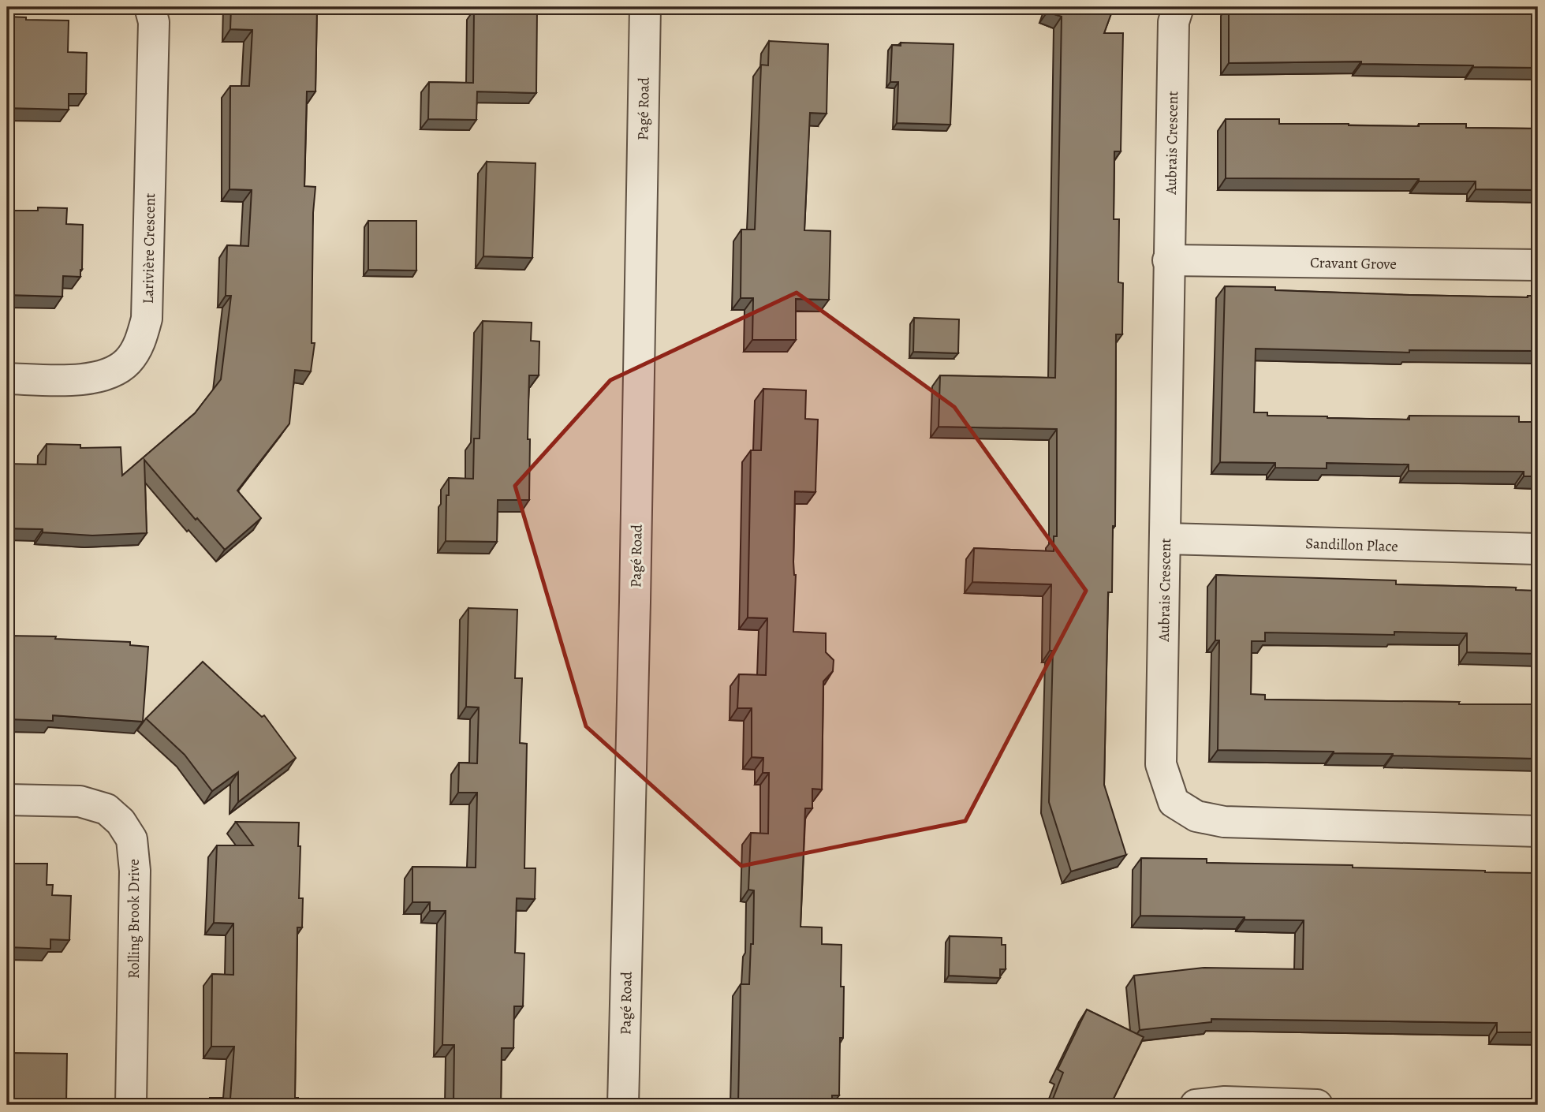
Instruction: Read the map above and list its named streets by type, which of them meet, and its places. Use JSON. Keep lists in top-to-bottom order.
{
  "streets": {
    "street": [
      "Pagé Road",
      "Aubrais Crescent",
      "Larivière Crescent",
      "Cravant Grove",
      "Sandillon Place",
      "Rolling Brook Drive"
    ]
  },
  "crossings": [
    ["Aubrais Crescent", "Cravant Grove"],
    ["Aubrais Crescent", "Sandillon Place"]
  ]
}
